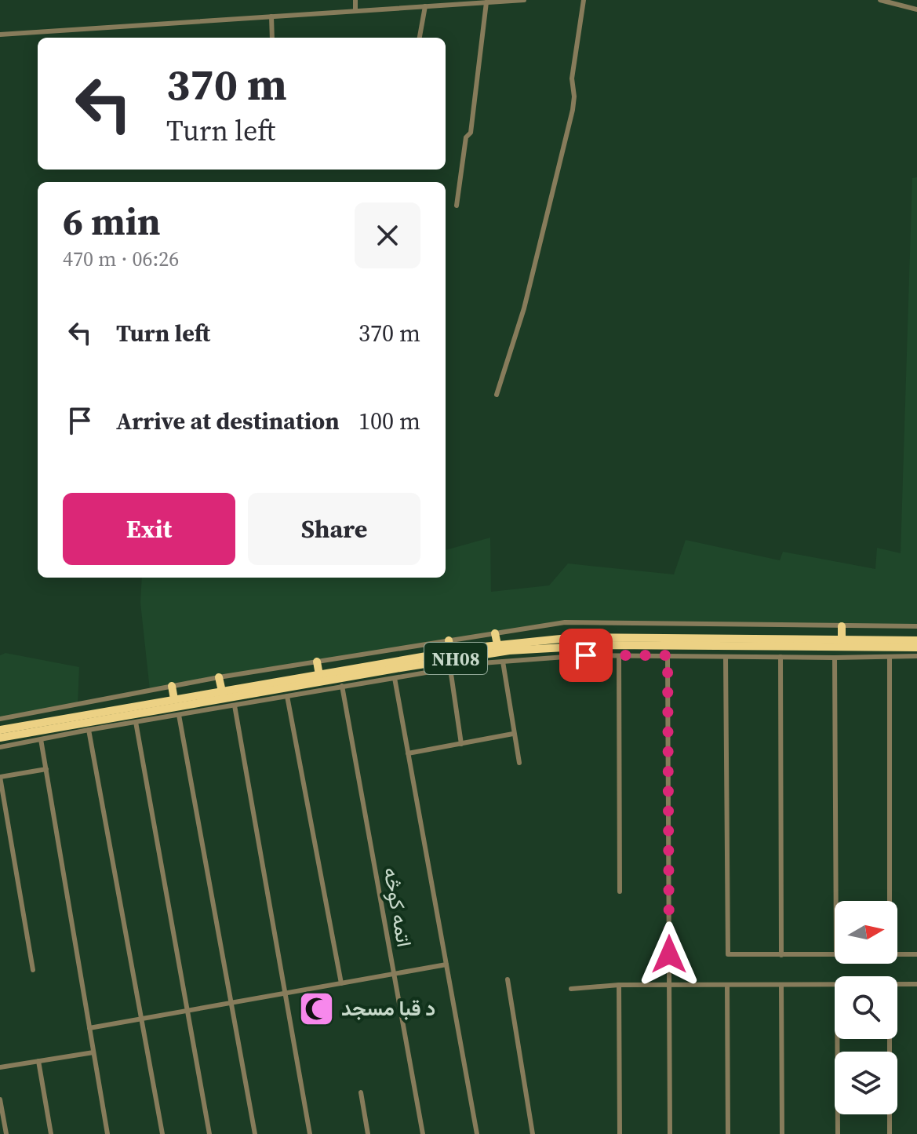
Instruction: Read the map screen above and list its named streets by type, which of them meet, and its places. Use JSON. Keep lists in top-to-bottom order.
{
  "streets": {
    "highway": ["NH08"],
    "street": ["اتمه کوڅه"]
  },
  "places": {
    "mosque": ["د قبا مسجد"]
  },
  "north": "right",
  "page": {
    "turn": ["370 m", "Turn left"],
    "heading": ["6 min", "470 m · 06:26"],
    "list": [
      {
        "name": "Turn left",
        "value": "370 m"
      },
      {
        "name": "Arrive at destination",
        "value": "100 m"
      }
    ],
    "buttons": ["Exit", "Share"]
  }
}
